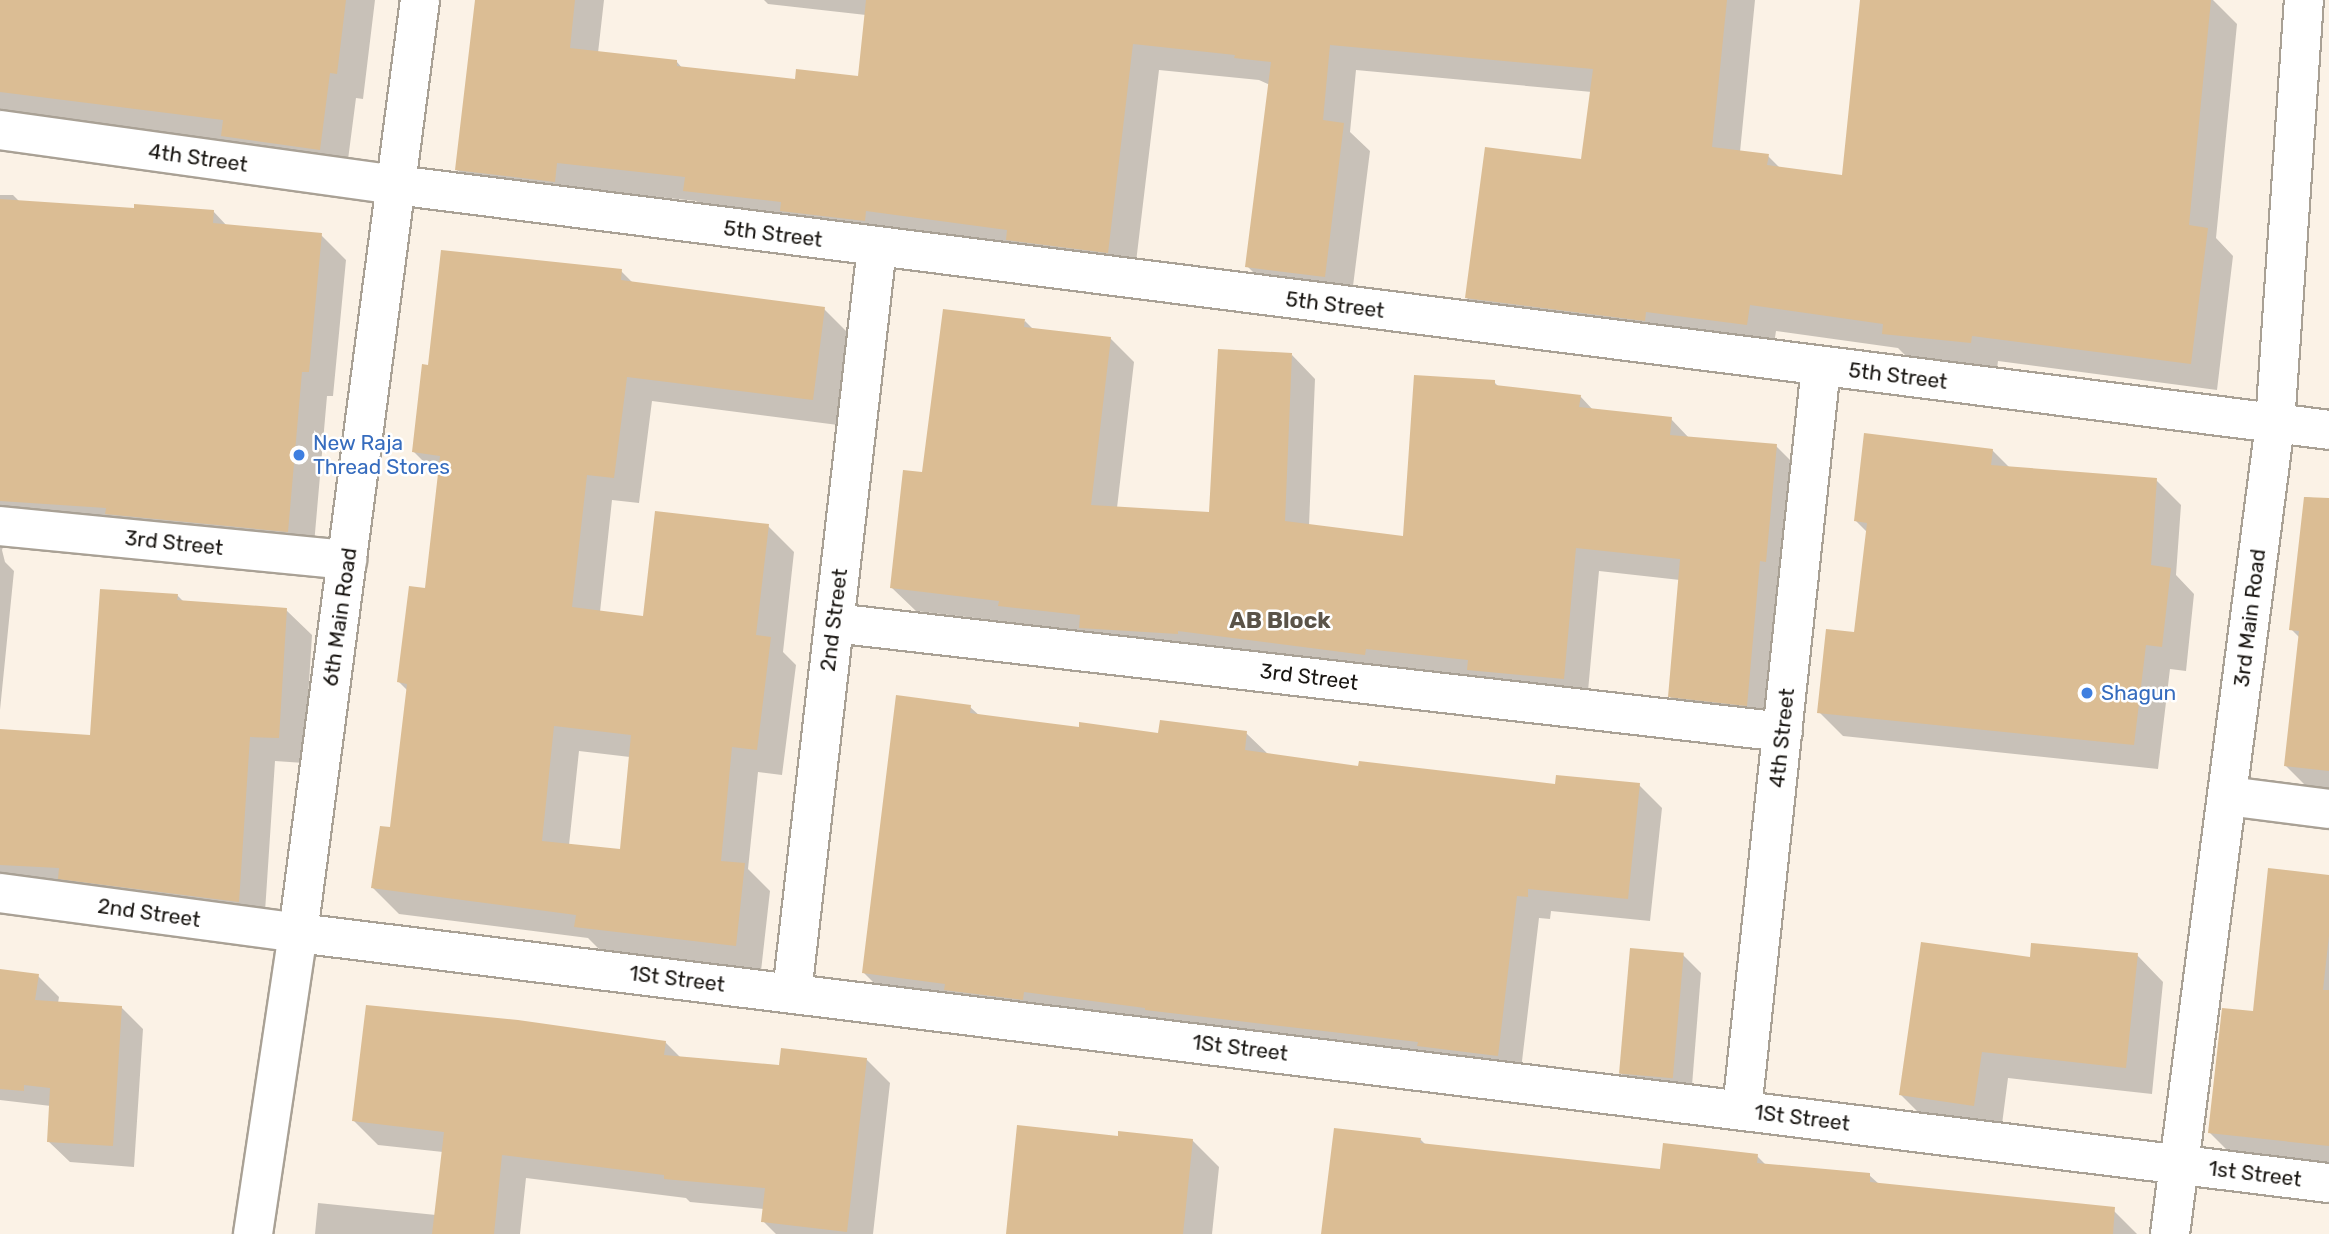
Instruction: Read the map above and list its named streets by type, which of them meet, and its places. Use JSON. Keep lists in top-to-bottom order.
{
  "streets": {
    "street": [
      "4th Street",
      "5th Street",
      "3rd Street",
      "6th Main Road",
      "3rd Main Road",
      "2nd Street",
      "1St Street",
      "1st Street"
    ]
  },
  "crossings": [
    ["4th Street", "5th Street"],
    ["4th Street", "3rd Street"],
    ["4th Street", "6th Main Road"],
    ["4th Street", "1St Street"],
    ["5th Street", "6th Main Road"],
    ["5th Street", "3rd Main Road"],
    ["5th Street", "2nd Street"],
    ["3rd Street", "6th Main Road"],
    ["3rd Street", "2nd Street"],
    ["6th Main Road", "2nd Street"],
    ["6th Main Road", "1St Street"],
    ["3rd Main Road", "1St Street"],
    ["3rd Main Road", "1st Street"],
    ["2nd Street", "1St Street"],
    ["1St Street", "1st Street"]
  ],
  "districts": ["AB Block"],
  "places": ["New Raja Thread Stores", "Shagun"]
}
